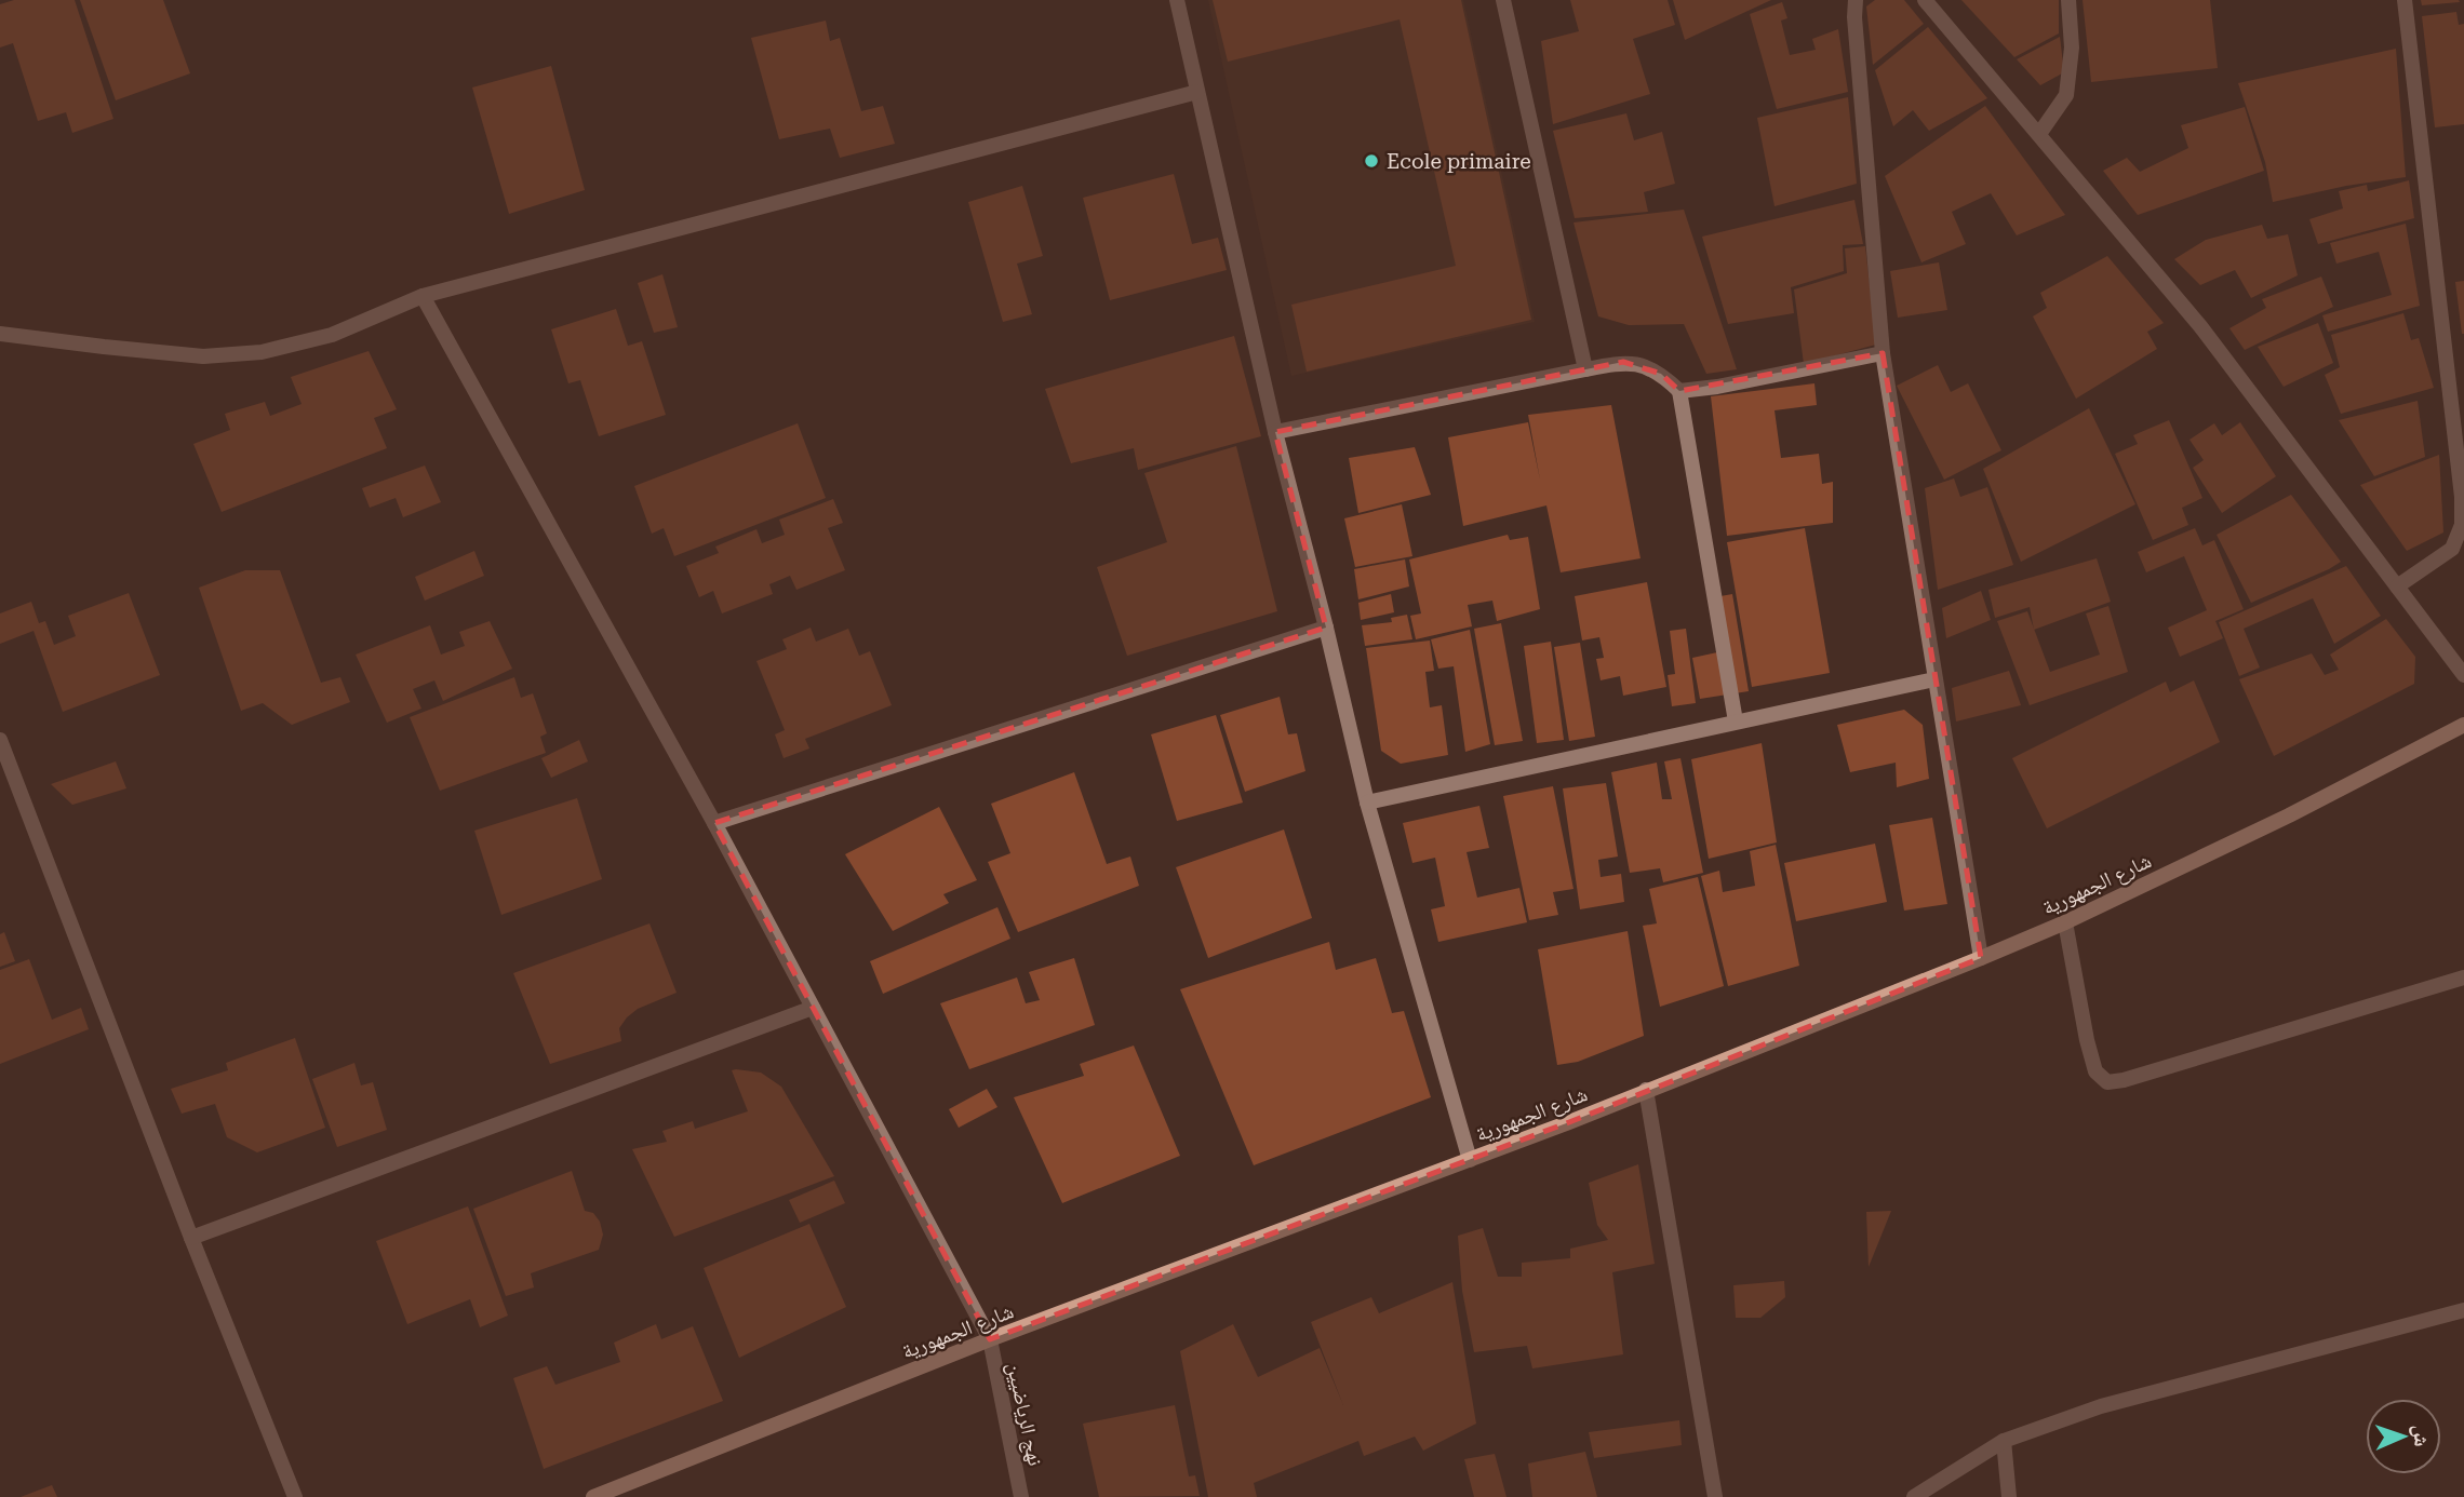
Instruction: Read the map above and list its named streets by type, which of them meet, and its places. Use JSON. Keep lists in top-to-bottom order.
{
  "streets": {
    "main road": ["شارع الجمهورية"],
    "street": ["نهج الرياضيين"]
  },
  "crossings": [
    ["شارع الجمهورية", "نهج الرياضيين"]
  ],
  "places": ["Ecole primaire"],
  "north": "right"
}
